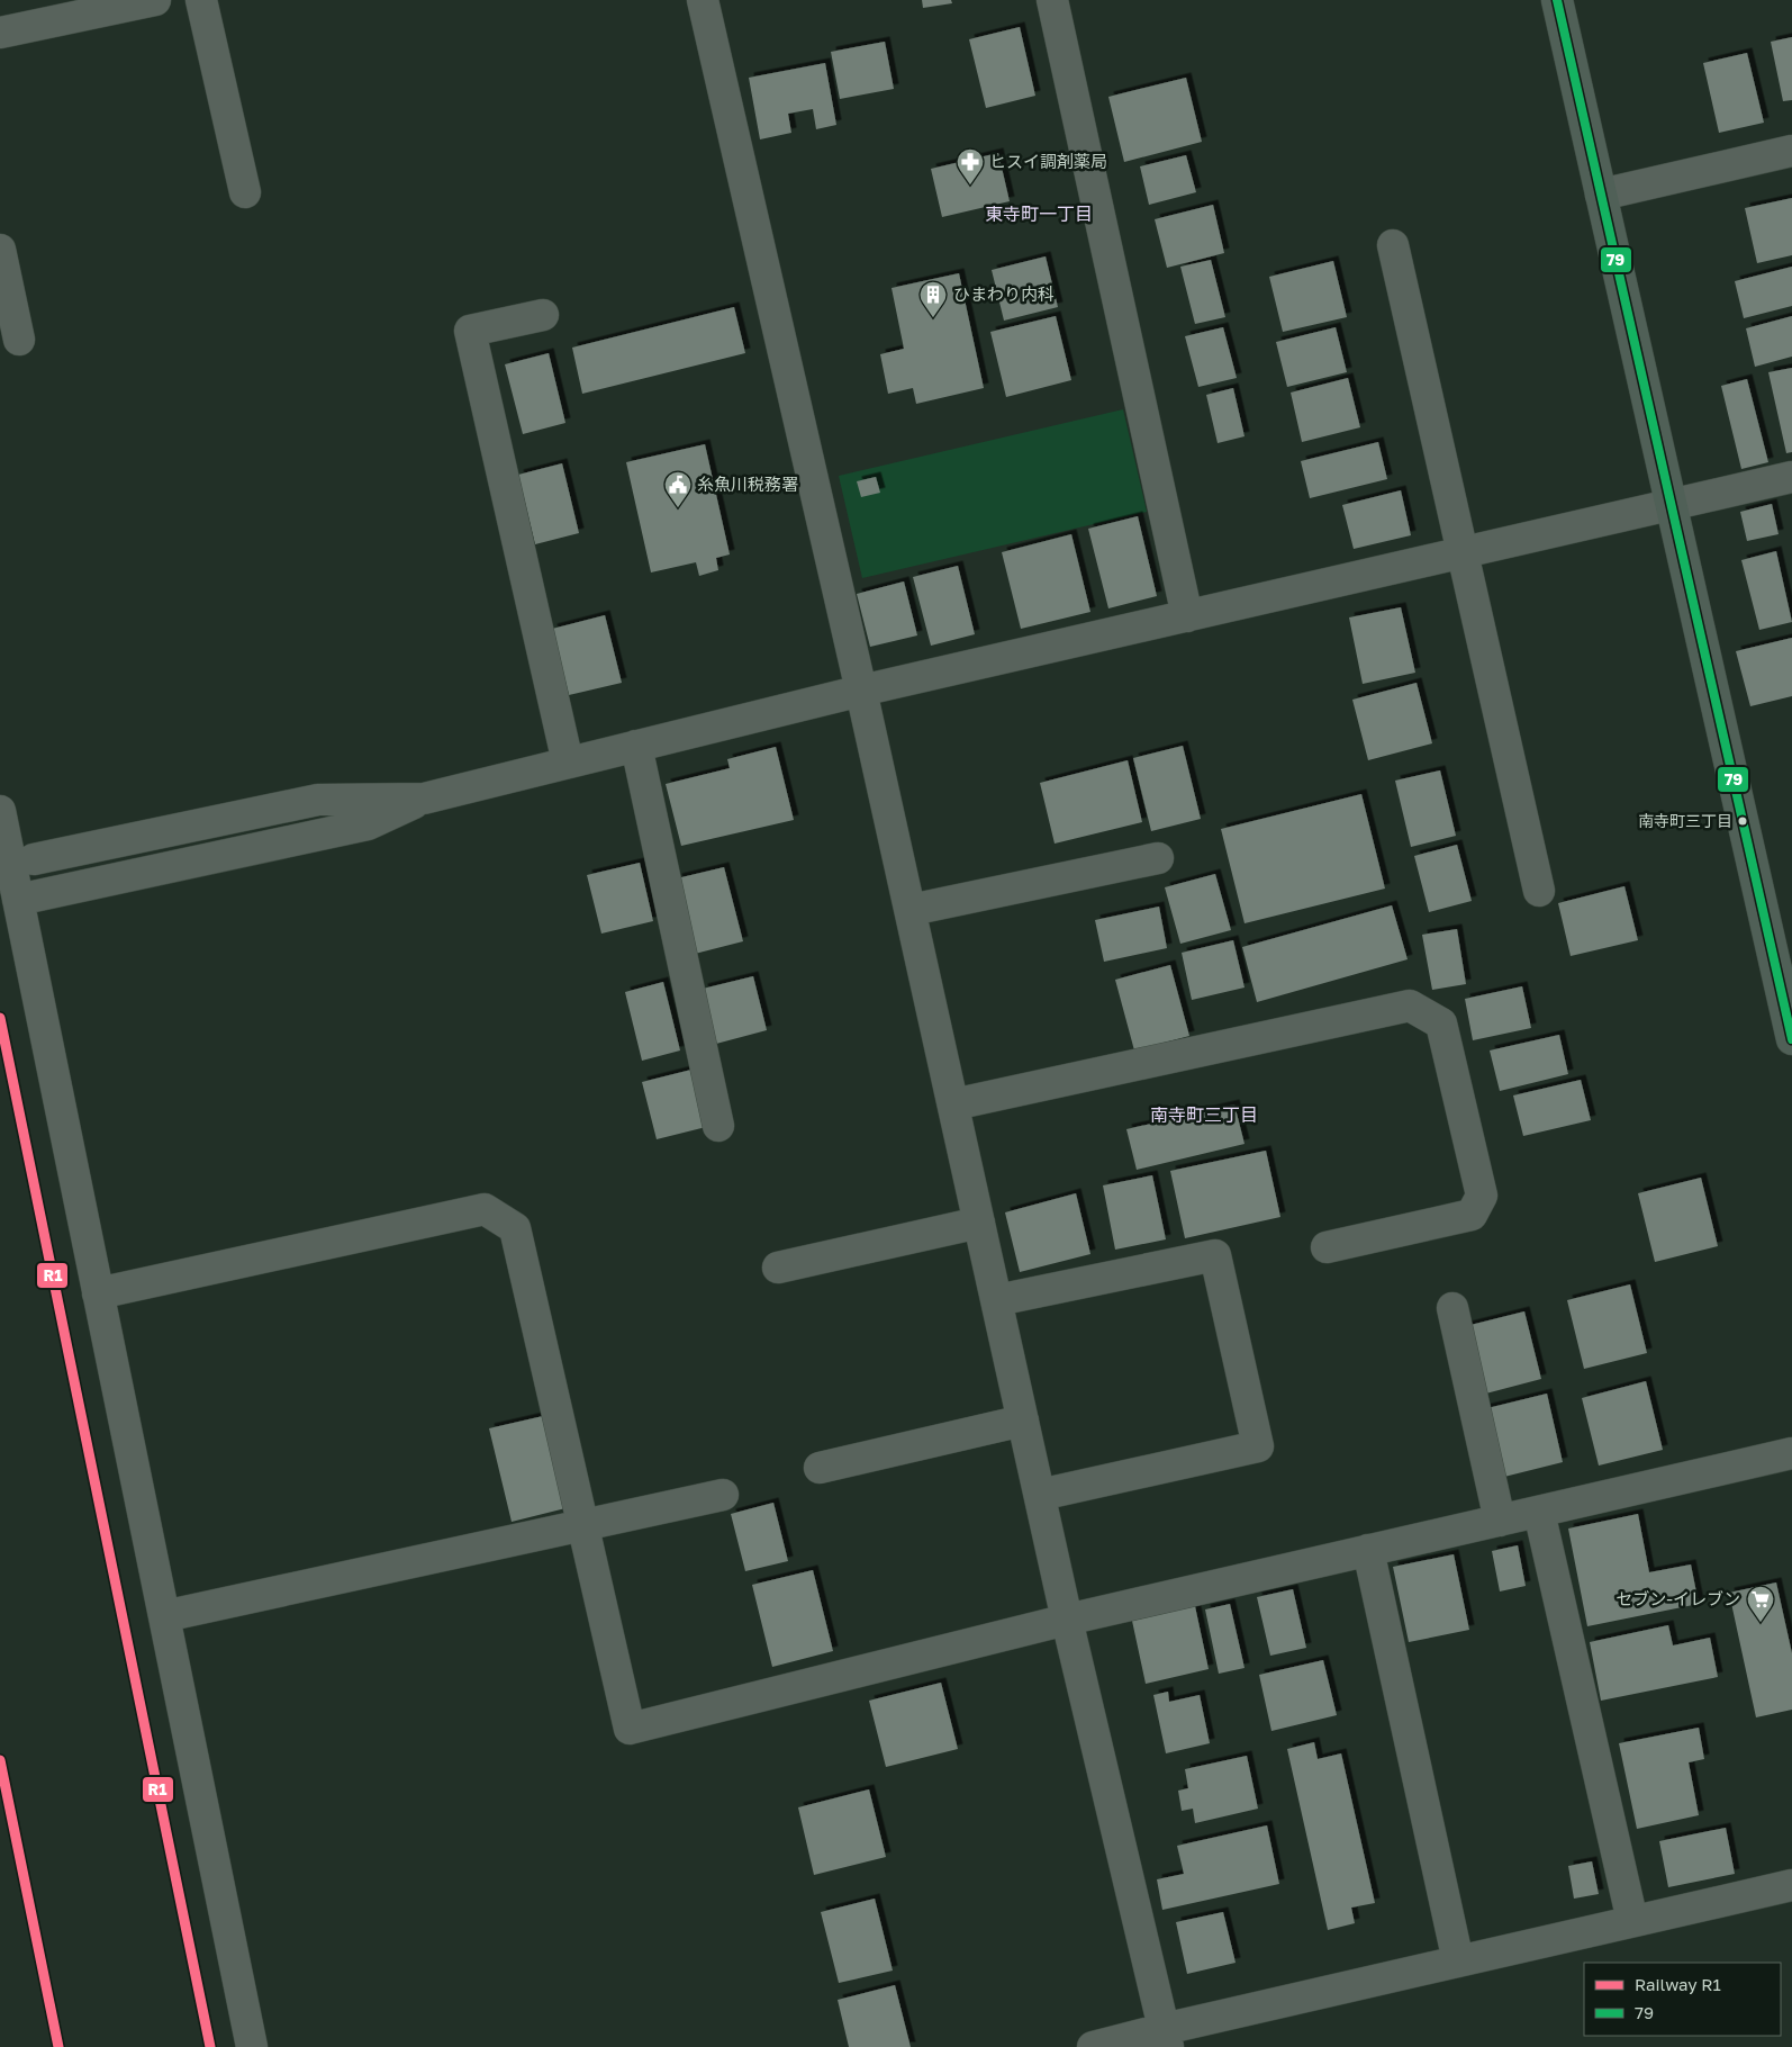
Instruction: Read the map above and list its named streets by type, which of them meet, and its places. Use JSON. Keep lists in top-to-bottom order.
{
  "districts": ["東寺町一丁目", "南寺町三丁目"],
  "places": {
    "pharmacy": ["ヒスイ調剤薬局"],
    "building": ["ひまわり内科"],
    "public building": ["糸魚川税務署"],
    "other": ["南寺町三丁目"],
    "supermarket": ["セブン-イレブン"]
  },
  "lines": ["transit line 79", "rail line R1"],
  "legend": ["Railway R1", "79"]
}
